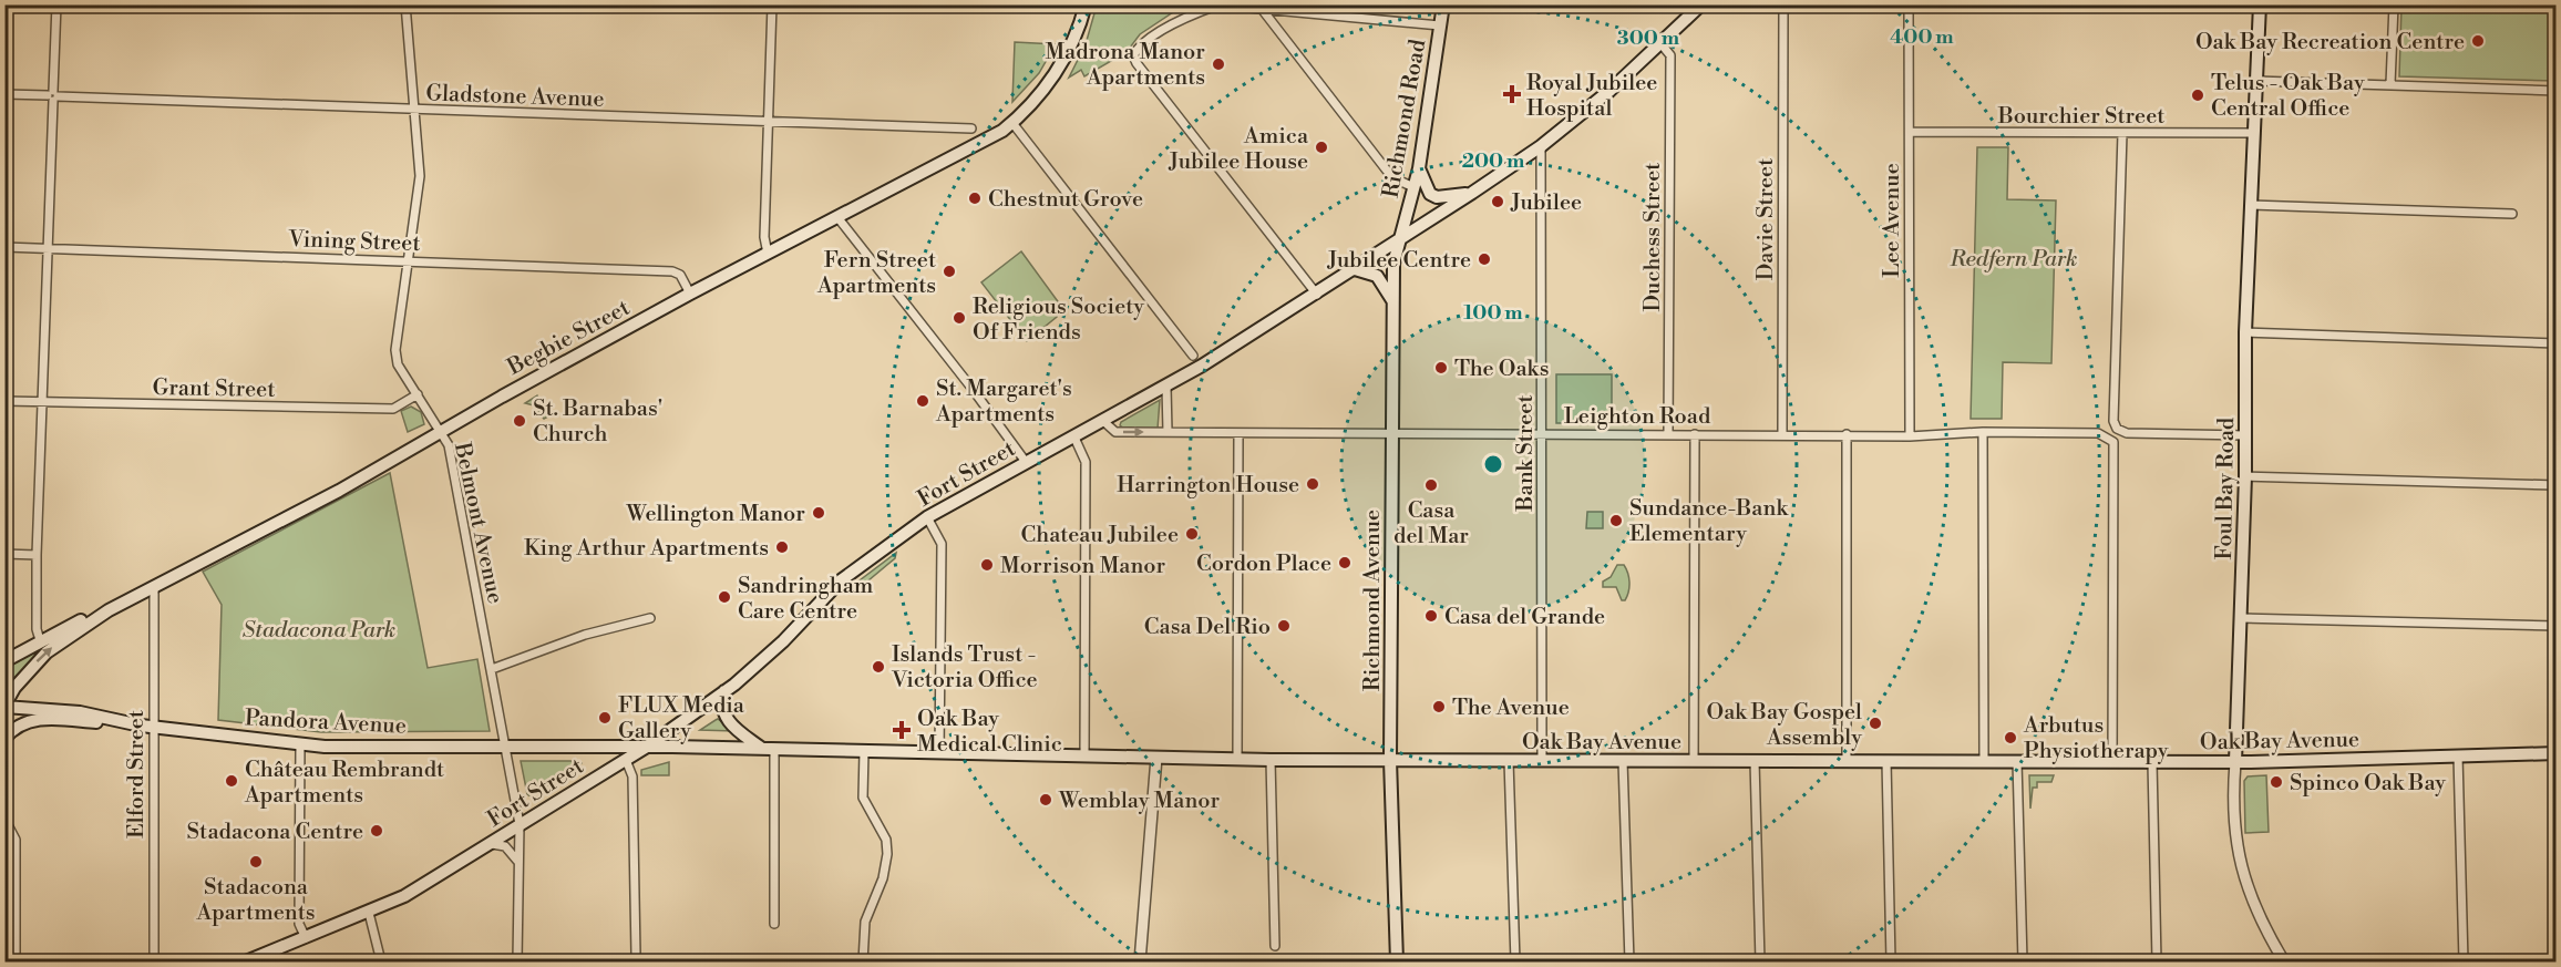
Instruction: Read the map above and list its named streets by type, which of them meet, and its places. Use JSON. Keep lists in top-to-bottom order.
{
  "streets": {
    "main road": [
      "Richmond Road",
      "Begbie Street",
      "Fort Street",
      "Foul Bay Road",
      "Richmond Avenue",
      "Pandora Avenue",
      "Oak Bay Avenue"
    ],
    "street": [
      "Gladstone Avenue",
      "Bourchier Street",
      "Davie Street",
      "Lee Avenue",
      "Duchess Street",
      "Vining Street",
      "Grant Street",
      "Leighton Road",
      "Bank Street",
      "Belmont Avenue",
      "Elford Street"
    ]
  },
  "crossings": [
    ["Gladstone Avenue", "Belmont Avenue"],
    ["Bourchier Street", "Lee Avenue"],
    ["Bourchier Street", "Foul Bay Road"],
    ["Richmond Road", "Fort Street"],
    ["Richmond Road", "Richmond Avenue"],
    ["Davie Street", "Leighton Road"],
    ["Lee Avenue", "Leighton Road"],
    ["Duchess Street", "Leighton Road"],
    ["Duchess Street", "Fort Street"],
    ["Vining Street", "Begbie Street"],
    ["Vining Street", "Belmont Avenue"],
    ["Begbie Street", "Belmont Avenue"],
    ["Begbie Street", "Pandora Avenue"],
    ["Begbie Street", "Elford Street"],
    ["Grant Street", "Belmont Avenue"],
    ["Leighton Road", "Bank Street"],
    ["Leighton Road", "Fort Street"],
    ["Leighton Road", "Richmond Avenue"],
    ["Leighton Road", "Oak Bay Avenue"],
    ["Bank Street", "Fort Street"],
    ["Bank Street", "Oak Bay Avenue"],
    ["Fort Street", "Belmont Avenue"],
    ["Fort Street", "Richmond Avenue"],
    ["Fort Street", "Pandora Avenue"],
    ["Fort Street", "Oak Bay Avenue"],
    ["Foul Bay Road", "Oak Bay Avenue"],
    ["Belmont Avenue", "Pandora Avenue"],
    ["Richmond Avenue", "Oak Bay Avenue"],
    ["Pandora Avenue", "Oak Bay Avenue"],
    ["Pandora Avenue", "Elford Street"]
  ],
  "parks": ["Redfern Park", "Stadacona Park"],
  "places": {
    "other": [
      "Oak Bay Recreation Centre",
      "Madrona Manor Apartments",
      "Telus - Oak Bay Central Office",
      "Amica Jubilee House",
      "Chestnut Grove",
      "Jubilee",
      "Jubilee Centre",
      "Fern Street Apartments",
      "Religious Society Of Friends",
      "The Oaks",
      "St. Margaret's Apartments",
      "St. Barnabas' Church",
      "Harrington House",
      "Casa del Mar",
      "Wellington Manor",
      "Sundance-Bank Elementary",
      "Chateau Jubilee",
      "King Arthur Apartments",
      "Cordon Place",
      "Morrison Manor",
      "Sandringham Care Centre",
      "Casa del Grande",
      "Casa Del Rio",
      "Islands Trust - Victoria Office",
      "The Avenue",
      "FLUX Media Gallery",
      "Oak Bay Gospel Assembly",
      "Arbutus Physiotherapy",
      "Château Rembrandt Apartments",
      "Spinco Oak Bay",
      "Wemblay Manor",
      "Stadacona Centre",
      "Stadacona Apartments"
    ],
    "health": ["Royal Jubilee Hospital", "Oak Bay Medical Clinic"]
  },
  "rings": [
    "400 m",
    "300 m",
    "200 m",
    "100 m"
  ]
}
